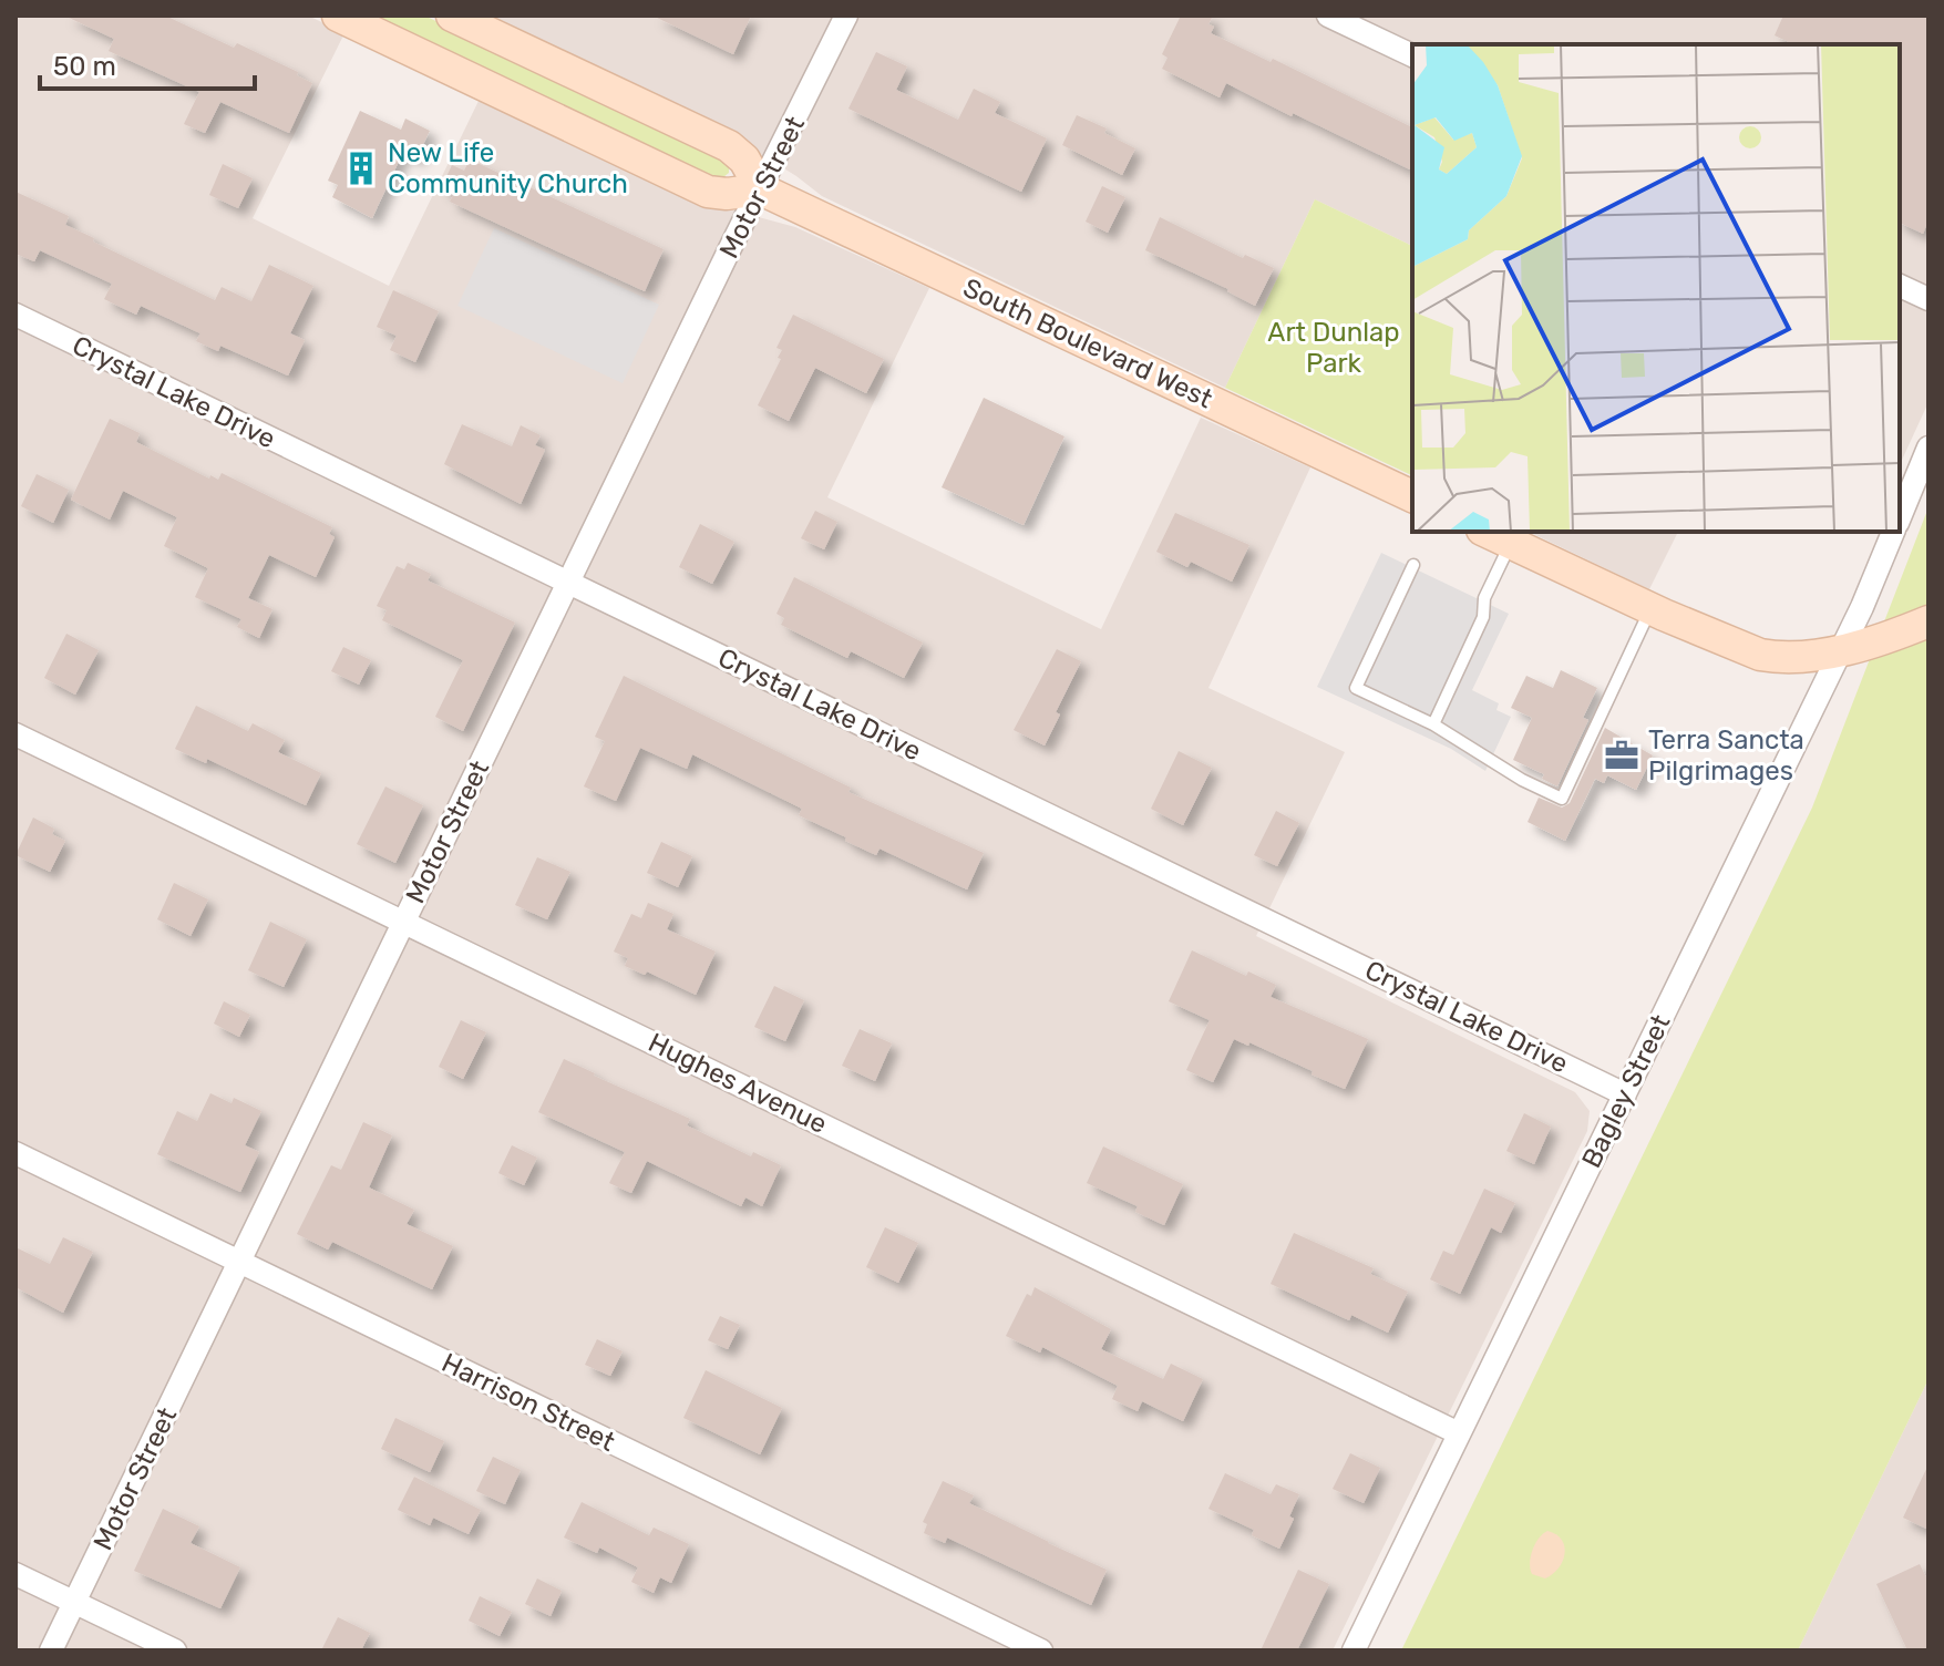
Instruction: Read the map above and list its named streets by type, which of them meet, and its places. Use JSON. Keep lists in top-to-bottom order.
{
  "streets": {
    "street": [
      "Motor Street",
      "South Boulevard West",
      "Crystal Lake Drive",
      "Hughes Avenue",
      "Bagley Street",
      "Harrison Street"
    ]
  },
  "crossings": [
    ["Motor Street", "South Boulevard West"],
    ["Motor Street", "Crystal Lake Drive"],
    ["Motor Street", "Hughes Avenue"],
    ["Motor Street", "Harrison Street"],
    ["Crystal Lake Drive", "Bagley Street"],
    ["Hughes Avenue", "Bagley Street"]
  ],
  "parks": ["Art Dunlap Park"],
  "places": {
    "building": ["New Life Community Church"],
    "office": ["Terra Sancta Pilgrimages"]
  },
  "scale_bar": "50 m"
}
